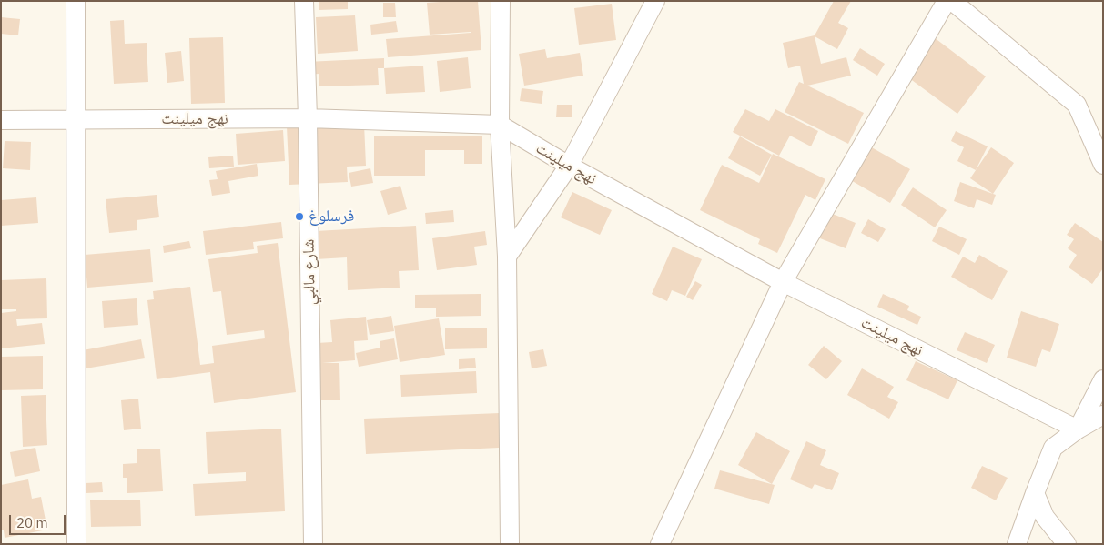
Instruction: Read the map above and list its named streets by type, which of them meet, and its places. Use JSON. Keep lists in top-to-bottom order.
{
  "streets": {
    "street": ["نهج ميلينت", "شارع مالبي"]
  },
  "crossings": [
    ["نهج ميلينت", "شارع مالبي"]
  ],
  "places": ["فرسلوغ"],
  "scale_bar": "20 m"
}
